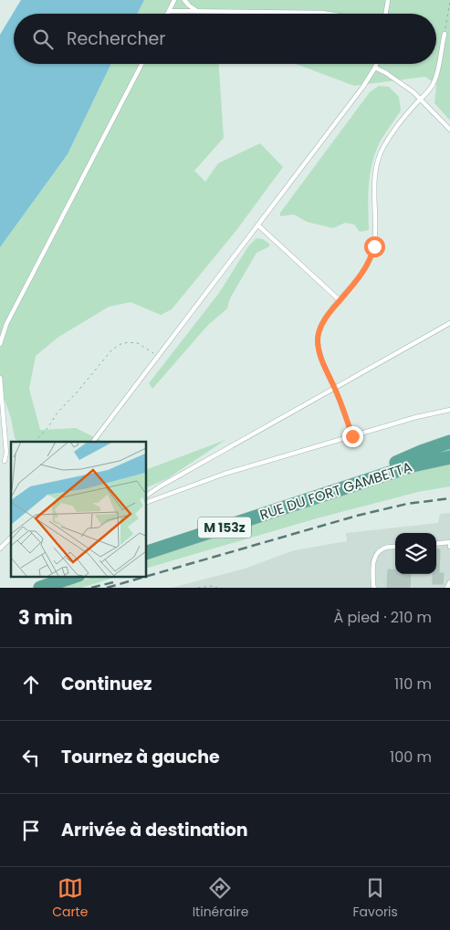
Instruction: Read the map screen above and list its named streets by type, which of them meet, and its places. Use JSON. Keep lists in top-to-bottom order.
{
  "streets": {
    "main road": ["RUE DU FORT GAMBETTA", "M 153z"]
  },
  "page": {
    "search": "Rechercher",
    "heading": ["3 min", "À pied · 210 m"],
    "list": [
      ["Continuez", "110 m"],
      ["Tournez à gauche", "100 m"],
      "Arrivée à destination"
    ],
    "nav": ["Carte", "Itinéraire", "Favoris"]
  }
}
